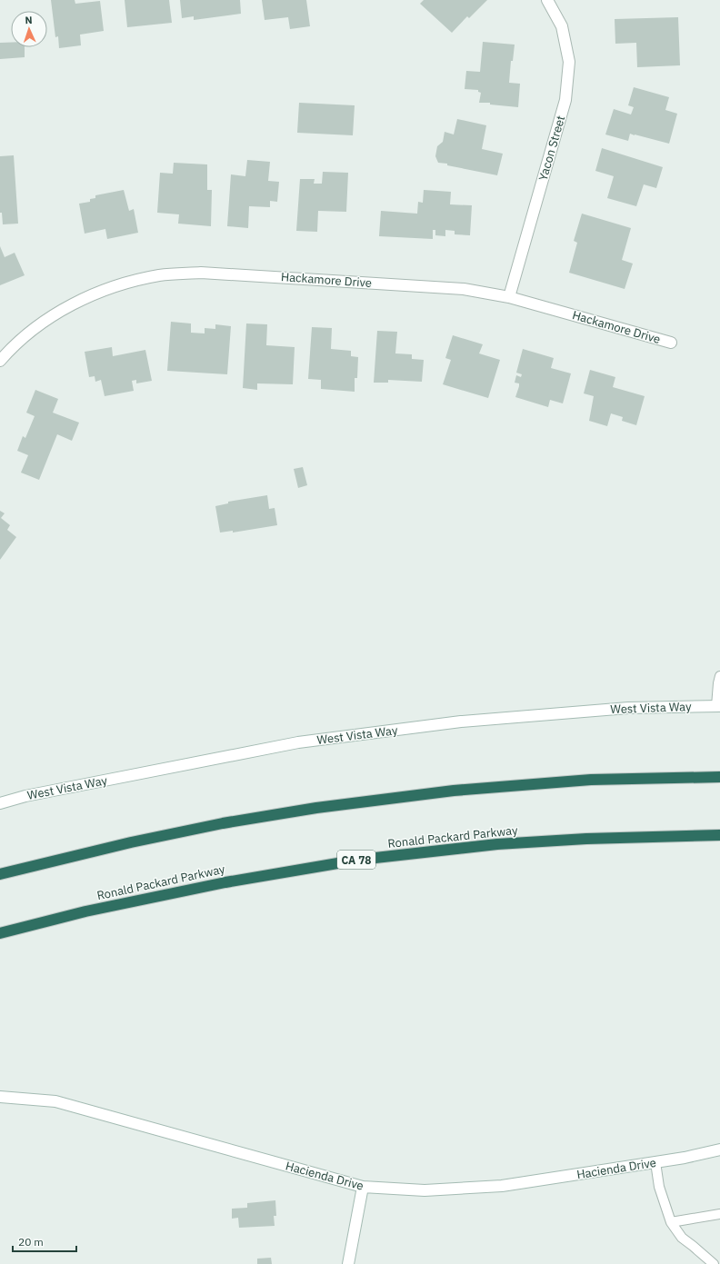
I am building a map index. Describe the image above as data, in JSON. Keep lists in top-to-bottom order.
{
  "streets": {
    "highway": ["Ronald Packard Parkway", "CA 78"],
    "main road": [
      "Yacon Street",
      "Hackamore Drive",
      "West Vista Way",
      "Hacienda Drive"
    ]
  },
  "crossings": [
    ["Yacon Street", "Hackamore Drive"]
  ],
  "scale_bar": "20 m",
  "north": "top"
}
